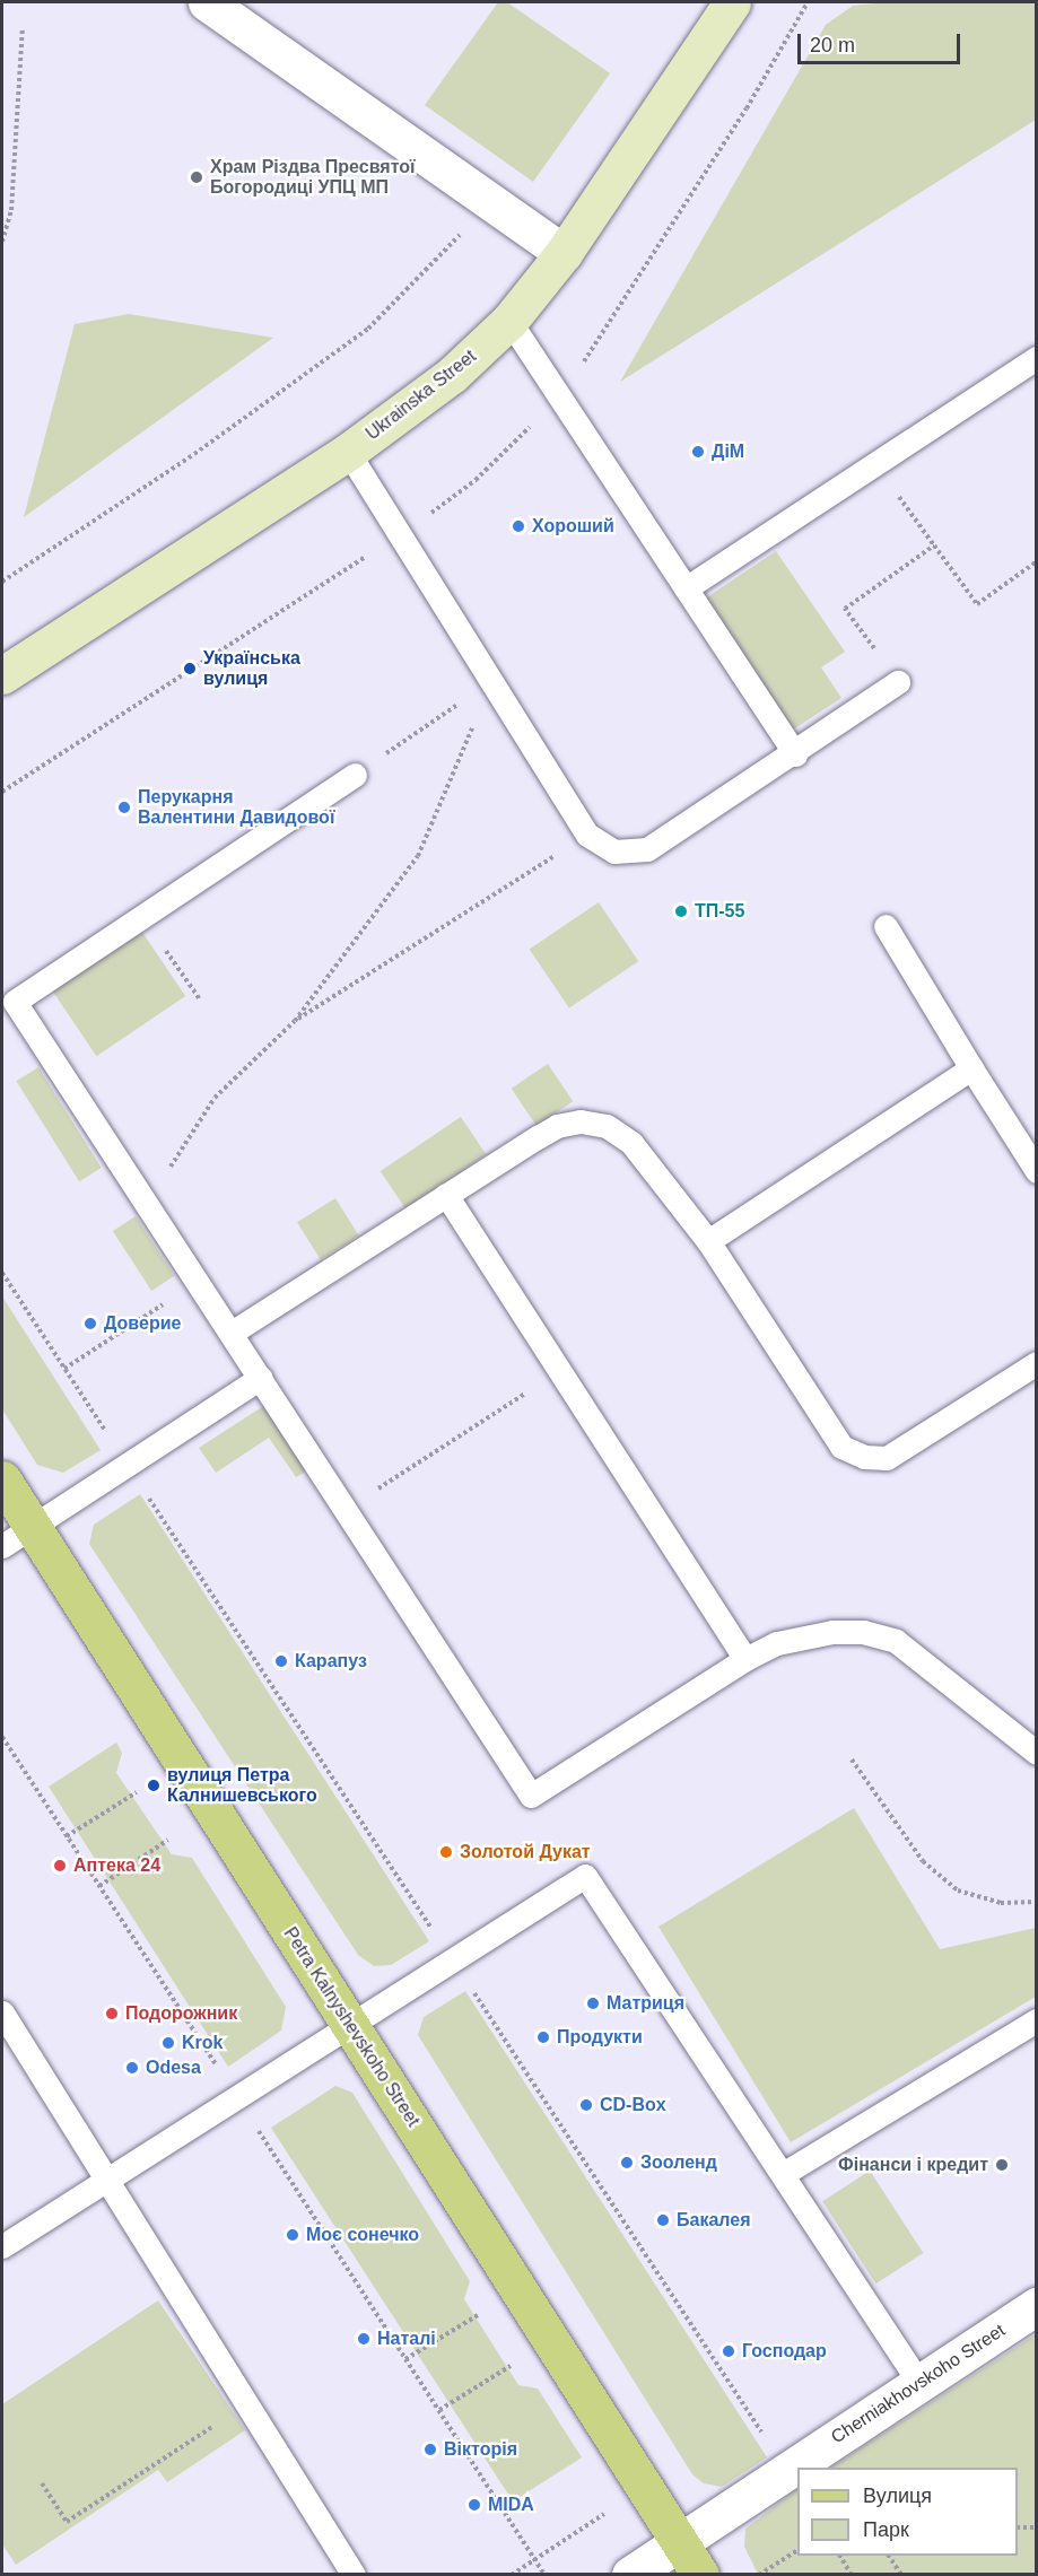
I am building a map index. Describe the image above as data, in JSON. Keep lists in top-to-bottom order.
{
  "streets": {
    "main road": ["Ukrainska Street", "Petra Kalnyshevskoho Street"],
    "street": ["Cherniakhovskoho Street"]
  },
  "crossings": [
    ["Petra Kalnyshevskoho Street", "Cherniakhovskoho Street"]
  ],
  "places": [
    "Храм Різдва Пресвятої Богородиці УПЦ МП",
    "ДіМ",
    "Хороший",
    "Українська вулиця",
    "Перукарня Валентини Давидової",
    "ТП-55",
    "Доверие",
    "Карапуз",
    "вулиця Петра Калнишевського",
    "Золотой Дукат",
    "Аптека 24",
    "Матриця",
    "Подорожник",
    "Продукти",
    "Krok",
    "Odesa",
    "CD-Box",
    "Зооленд",
    "Фінанси і кредит",
    "Бакалея",
    "Моє сонечко",
    "Наталі",
    "Господар",
    "Вікторія",
    "MIDA"
  ],
  "legend": ["Вулиця", "Парк"],
  "scale_bar": "20 m"
}
